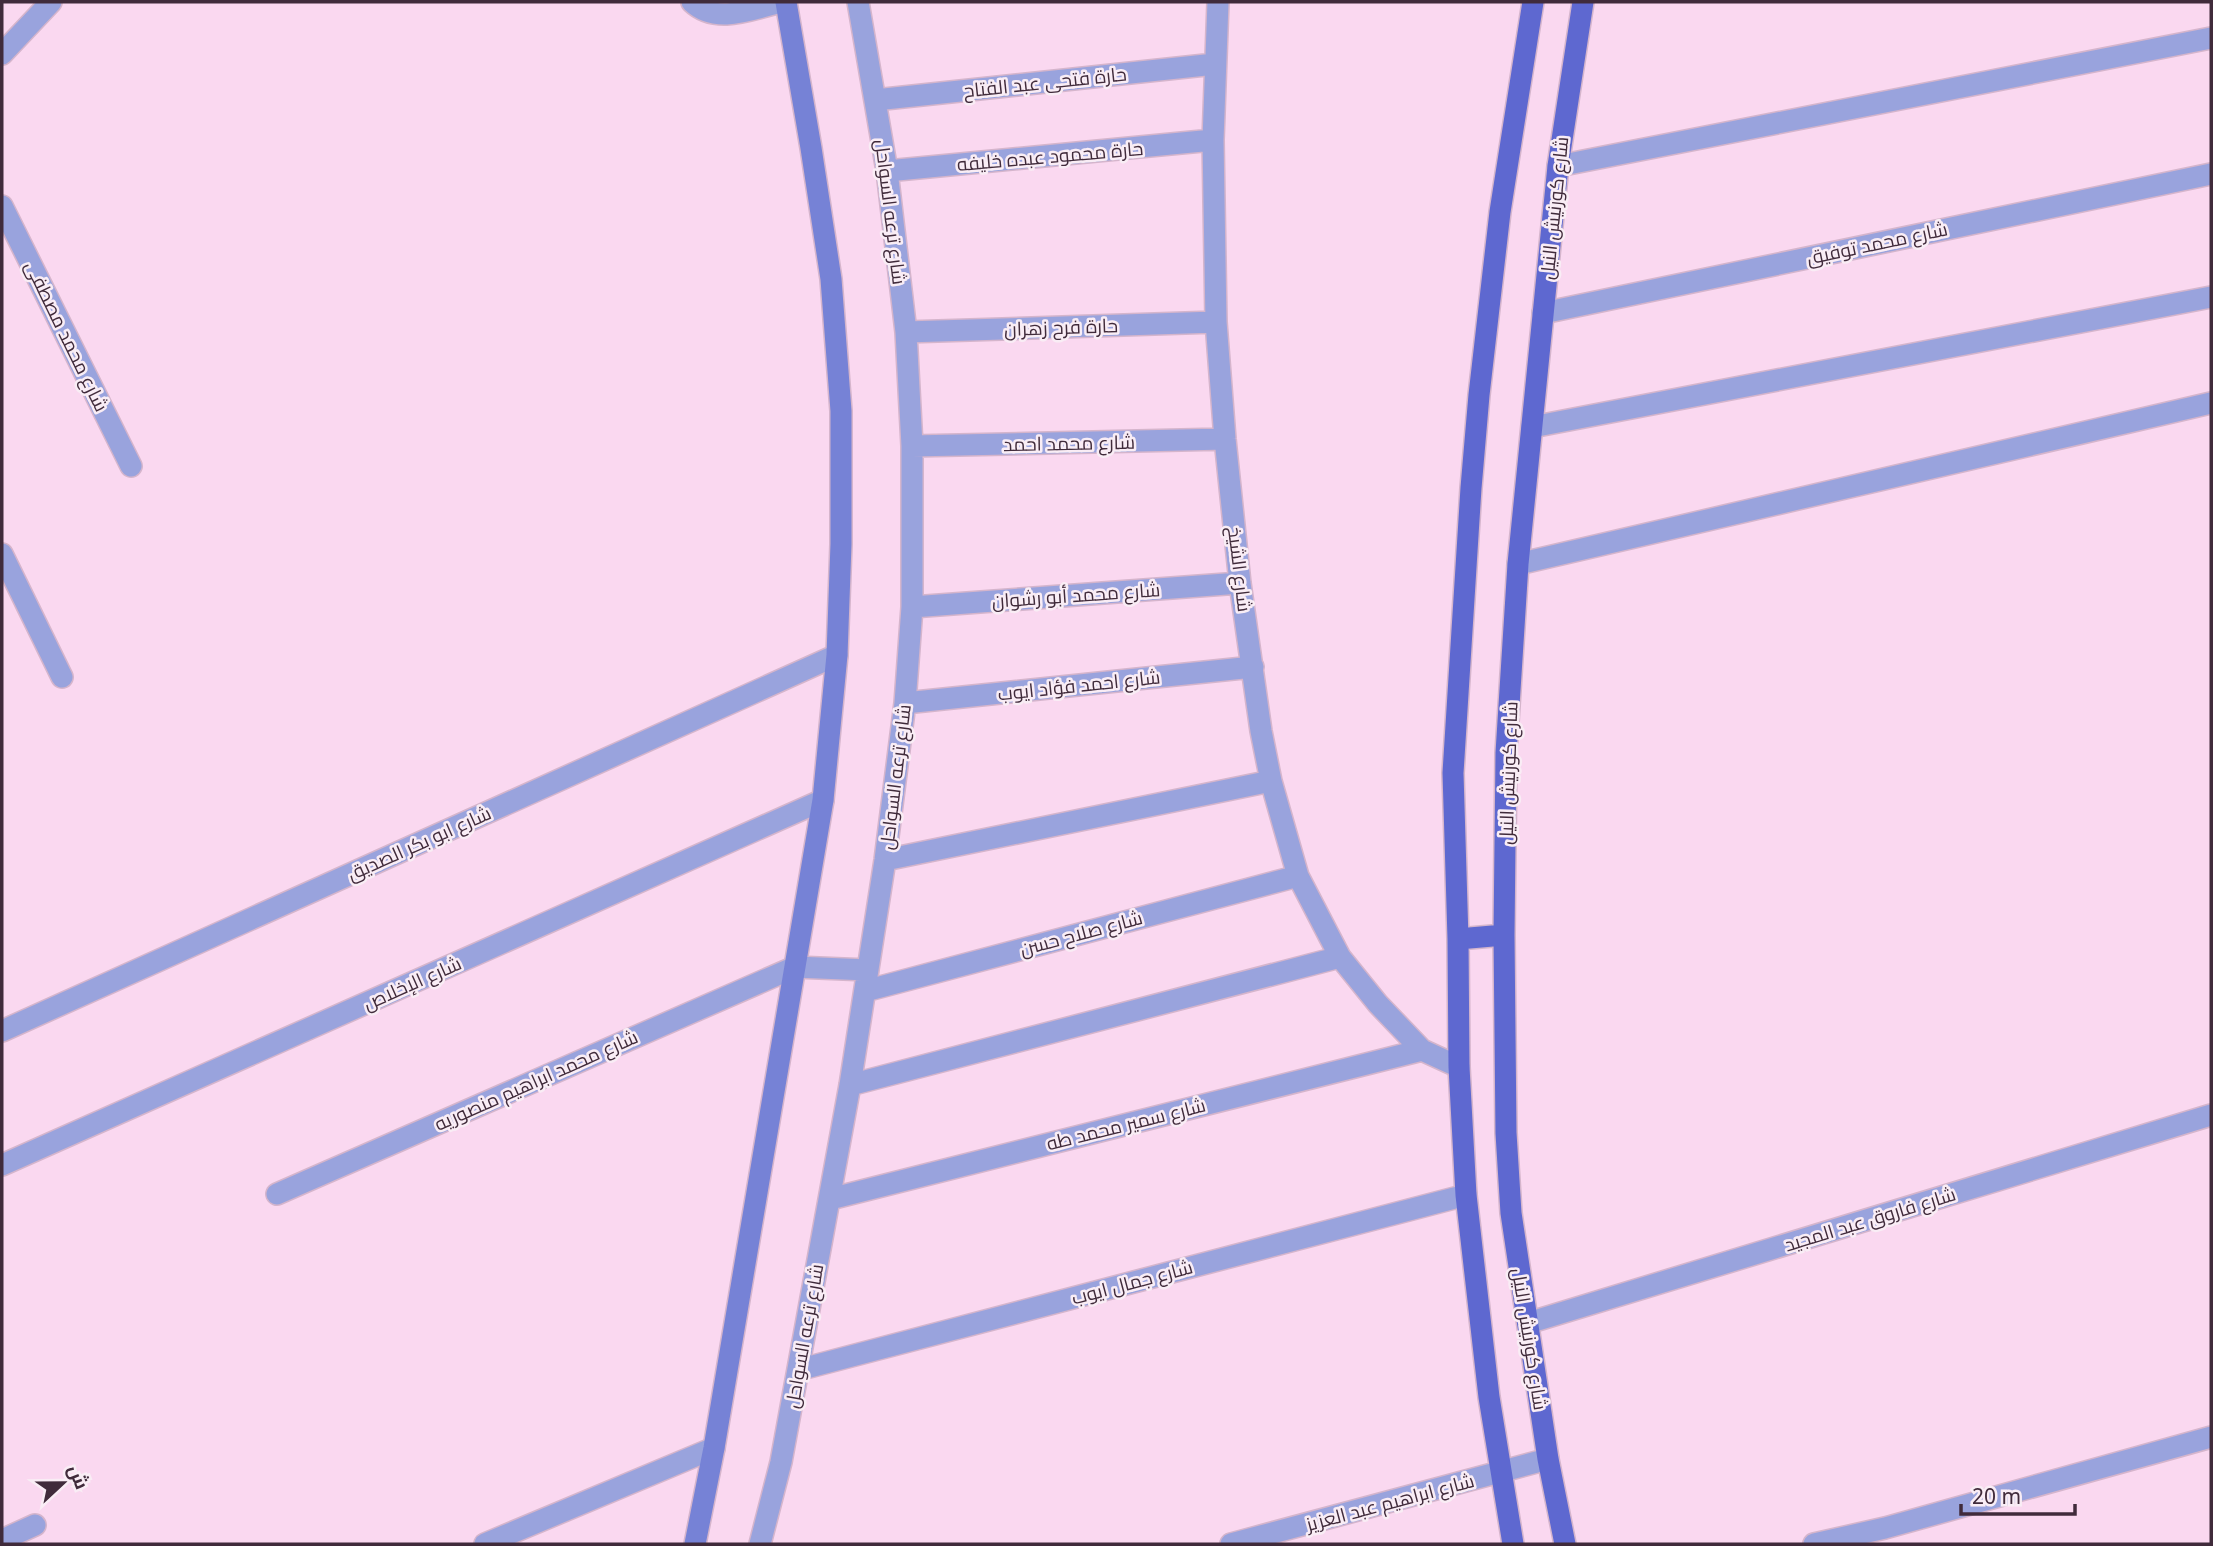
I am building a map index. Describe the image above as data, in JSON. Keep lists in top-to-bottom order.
{
  "streets": {
    "main road": ["شارع كورنيش النيل"],
    "street": [
      "حارة فتحى عبد الفتاح",
      "حارة محمود عبده خليفه",
      "شارع ترعه السواحل",
      "شارع محمد توفيق",
      "حارة فرح زهران",
      "شارع محمد مصطفى",
      "شارع محمد احمد",
      "شارع الشيخ",
      "شارع محمد أبو رشوان",
      "شارع احمد فؤاد ايوب",
      "شارع ابو بكر الصديق",
      "شارع صلاح حسن",
      "شارع الإخلاص",
      "شارع محمد ابراهيم منصوريه",
      "شارع سمير محمد طه",
      "شارع فاروق عبد المجيد",
      "شارع جمال ايوب",
      "شارع ابراهيم عبد العزيز"
    ]
  },
  "crossings": [
    ["حارة فتحى عبد الفتاح", "شارع ترعه السواحل"],
    ["حارة فتحى عبد الفتاح", "شارع الشيخ"],
    ["حارة محمود عبده خليفه", "شارع ترعه السواحل"],
    ["حارة محمود عبده خليفه", "شارع الشيخ"],
    ["شارع كورنيش النيل", "شارع محمد توفيق"],
    ["شارع كورنيش النيل", "شارع فاروق عبد المجيد"],
    ["شارع كورنيش النيل", "شارع ابراهيم عبد العزيز"],
    ["شارع ترعه السواحل", "حارة فرح زهران"],
    ["شارع ترعه السواحل", "شارع محمد احمد"],
    ["شارع ترعه السواحل", "شارع محمد أبو رشوان"],
    ["شارع ترعه السواحل", "شارع احمد فؤاد ايوب"],
    ["شارع ترعه السواحل", "شارع صلاح حسن"],
    ["شارع ترعه السواحل", "شارع سمير محمد طه"],
    ["شارع ترعه السواحل", "شارع جمال ايوب"],
    ["حارة فرح زهران", "شارع الشيخ"],
    ["شارع محمد احمد", "شارع الشيخ"],
    ["شارع الشيخ", "شارع محمد أبو رشوان"],
    ["شارع الشيخ", "شارع احمد فؤاد ايوب"],
    ["شارع الشيخ", "شارع صلاح حسن"],
    ["شارع الشيخ", "شارع سمير محمد طه"],
    ["شارع صلاح حسن", "شارع محمد ابراهيم منصوريه"]
  ],
  "scale_bar": "20 m",
  "north": "right"
}
